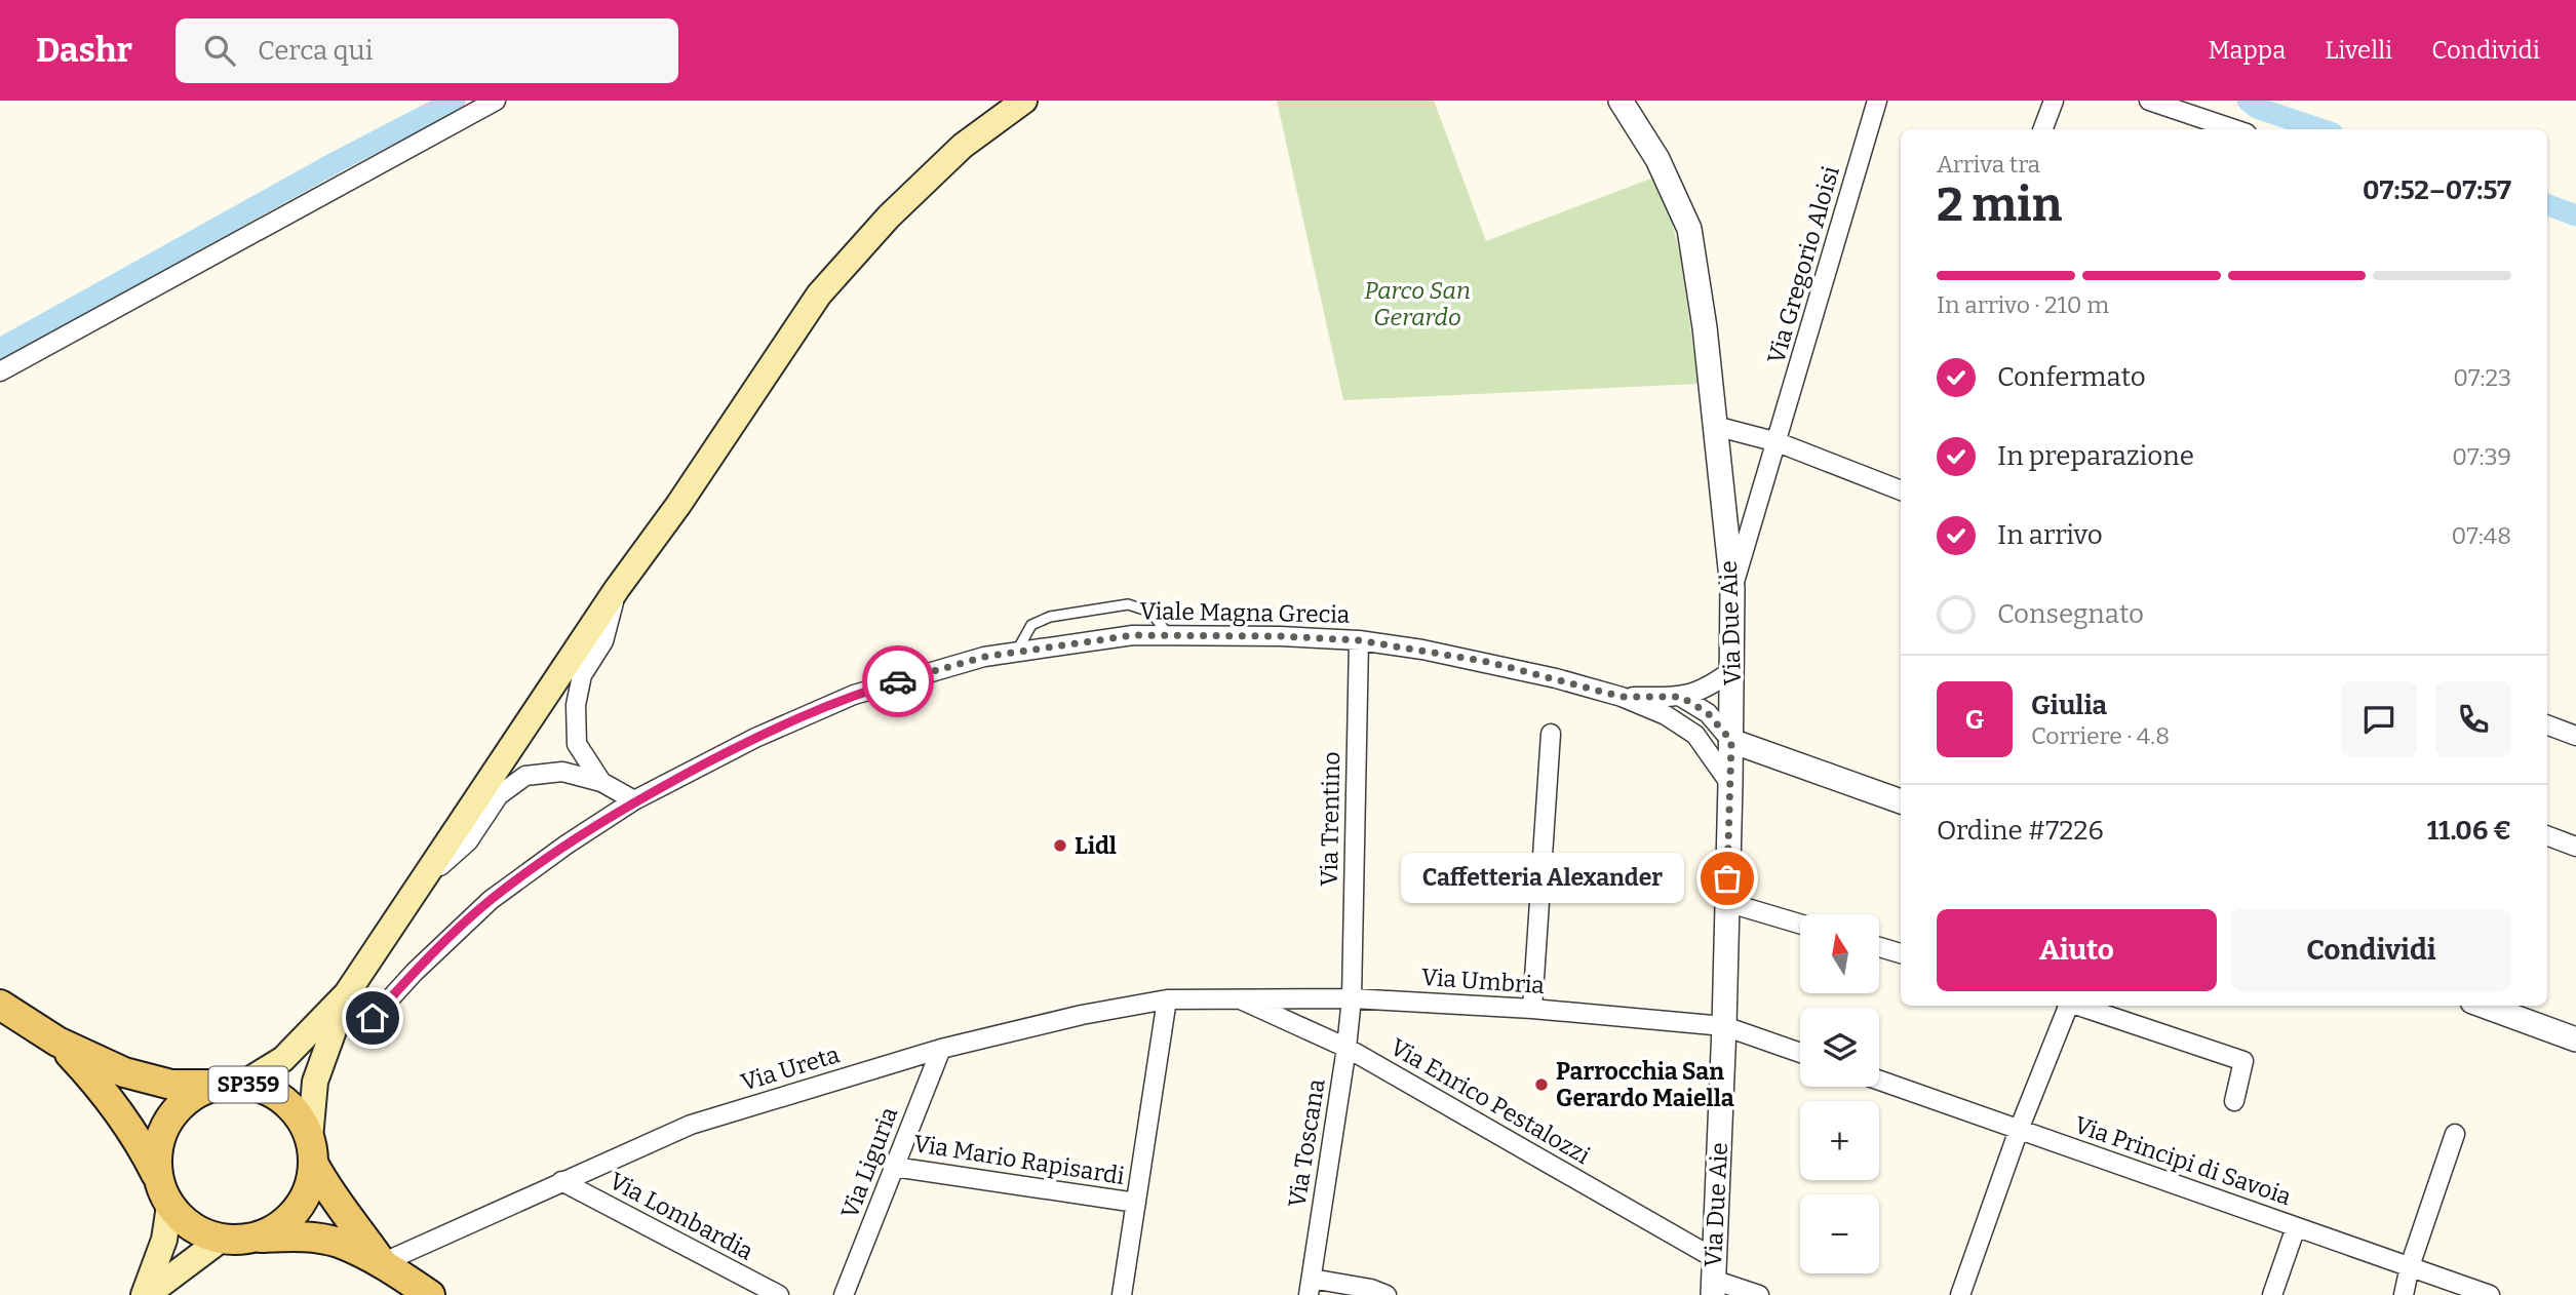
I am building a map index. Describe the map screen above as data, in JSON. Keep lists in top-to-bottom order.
{
  "streets": {
    "main road": ["SP359"],
    "street": [
      "Via Gregorio Aloisi",
      "Viale Magna Grecia",
      "Via Due Aie",
      "Via Trentino",
      "Via Umbria",
      "Via Ureta",
      "Via Enrico Pestalozzi",
      "Via Toscana",
      "Via Mario Rapisardi",
      "Via Principi di Savoia",
      "Via Liguria",
      "Via Lombardia"
    ]
  },
  "crossings": [
    ["Via Gregorio Aloisi", "Via Due Aie"],
    ["Viale Magna Grecia", "Via Due Aie"],
    ["Viale Magna Grecia", "Via Trentino"],
    ["Via Due Aie", "Via Umbria"],
    ["Via Due Aie", "Via Enrico Pestalozzi"],
    ["Via Trentino", "Via Umbria"],
    ["Via Trentino", "Via Toscana"],
    ["Via Umbria", "Via Ureta"],
    ["Via Umbria", "Via Enrico Pestalozzi"],
    ["Via Umbria", "Via Toscana"],
    ["Via Ureta", "SP359"],
    ["Via Ureta", "Via Enrico Pestalozzi"],
    ["Via Ureta", "Via Liguria"],
    ["Via Ureta", "Via Lombardia"],
    ["Via Enrico Pestalozzi", "Via Toscana"],
    ["Via Mario Rapisardi", "Via Liguria"]
  ],
  "parks": ["Parco San Gerardo"],
  "places": ["Lidl", "Caffetteria Alexander", "Parrocchia San Gerardo Maiella"],
  "north": "top",
  "page": {
    "header": "Dashr",
    "search": "Cerca qui",
    "nav": ["Mappa", "Livelli", "Condividi"],
    "heading": ["2 min", "Arriva tra", "07:52–07:57"],
    "panel": [
      "Giulia",
      "Corriere · 4.8",
      "Ordine #7226",
      "11.06 €"
    ],
    "bar": "In arrivo · 210 m",
    "list": [
      ["Confermato", "07:23"],
      ["In preparazione", "07:39"],
      ["In arrivo", "07:48"],
      "Consegnato"
    ],
    "round": "G",
    "bubble": "Caffetteria Alexander",
    "buttons": ["Aiuto", "Condividi"],
    "map_buttons": ["+", "−"]
  }
}
